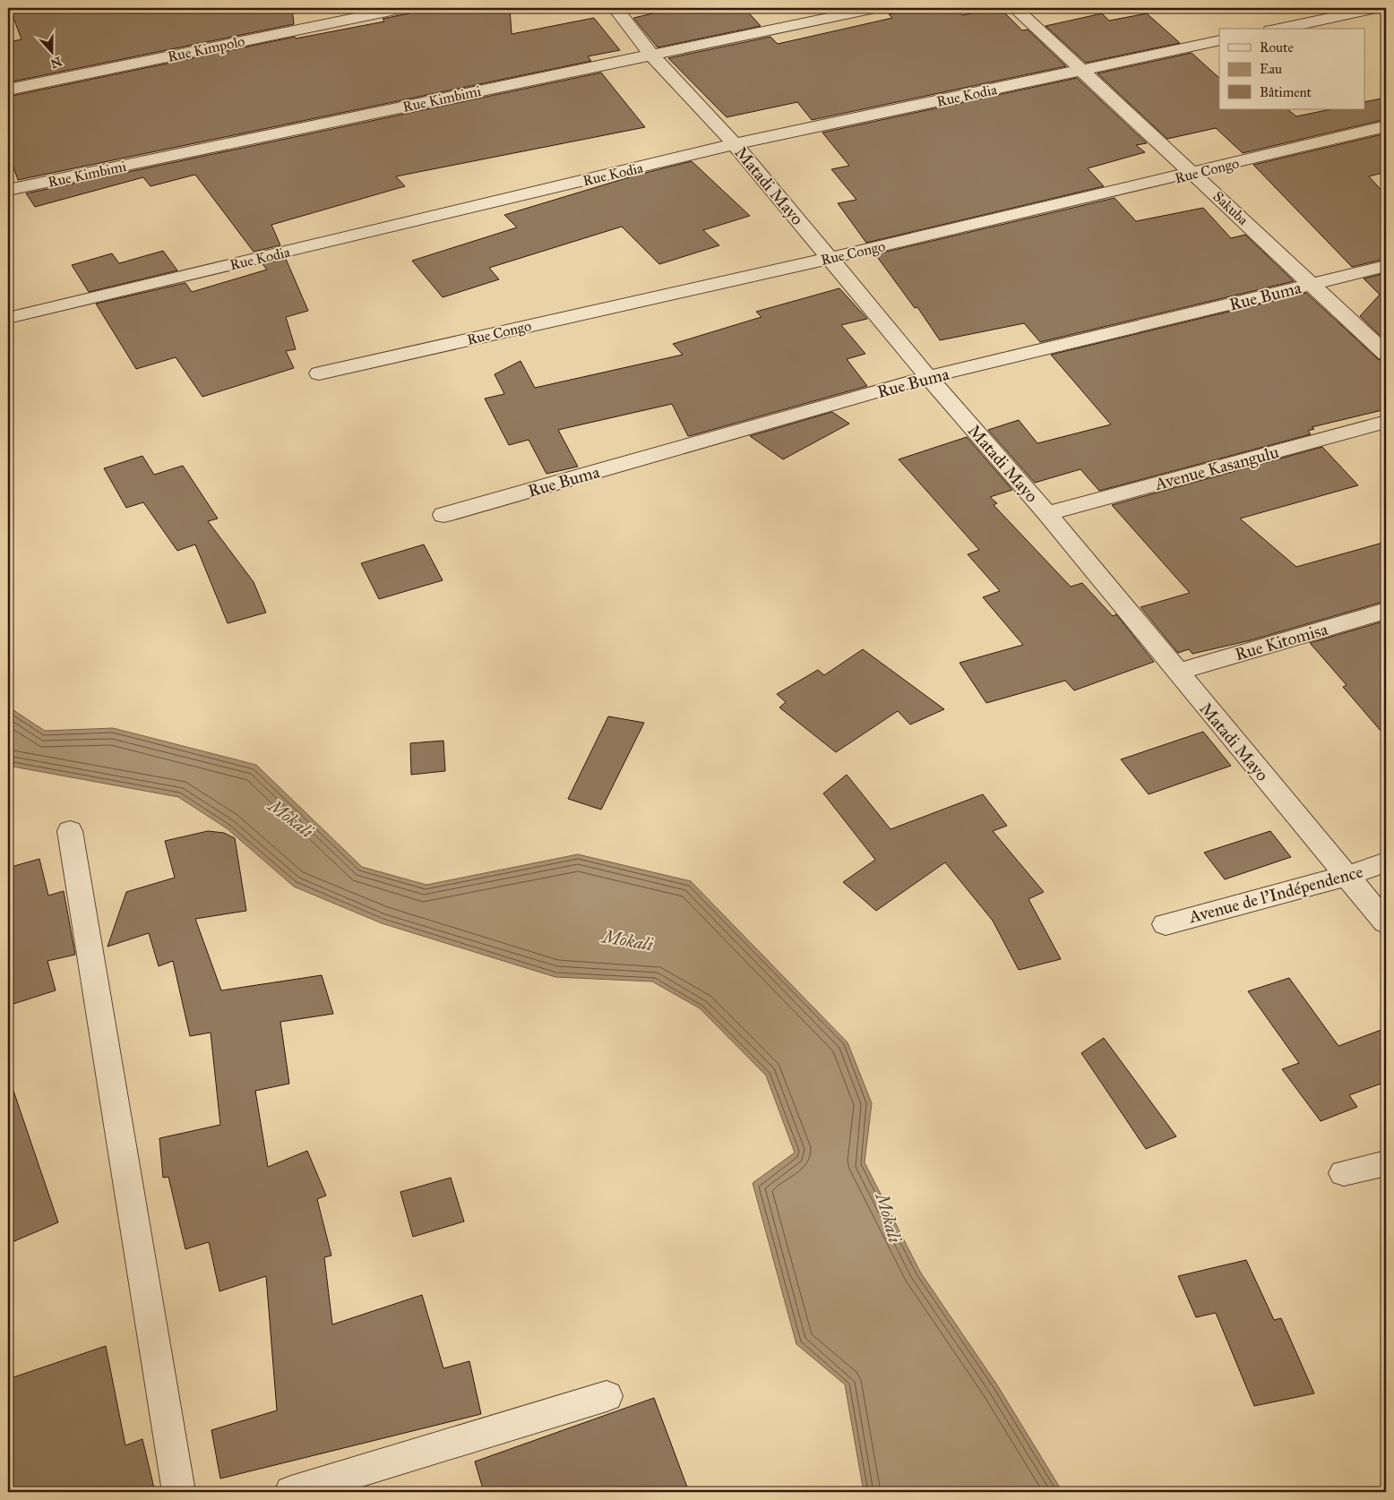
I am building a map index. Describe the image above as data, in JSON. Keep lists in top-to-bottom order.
{
  "streets": {
    "street": [
      "Rue Kimpolo",
      "Rue Kodia",
      "Rue Kimbimi",
      "Rue Congo",
      "Matadi Mayo",
      "Sakuba",
      "Rue Buma",
      "Avenue Kasangulu",
      "Rue Kitomisa",
      "Avenue de l'Indépendence"
    ]
  },
  "crossings": [
    ["Rue Kodia", "Matadi Mayo"],
    ["Rue Kodia", "Sakuba"],
    ["Rue Kimbimi", "Matadi Mayo"],
    ["Rue Congo", "Matadi Mayo"],
    ["Rue Congo", "Sakuba"],
    ["Matadi Mayo", "Rue Buma"],
    ["Matadi Mayo", "Avenue Kasangulu"],
    ["Matadi Mayo", "Rue Kitomisa"],
    ["Matadi Mayo", "Avenue de l'Indépendence"],
    ["Sakuba", "Rue Buma"]
  ],
  "water": ["Mokali"],
  "legend": ["Route", "Eau", "Bâtiment"],
  "north": "bottom"
}
